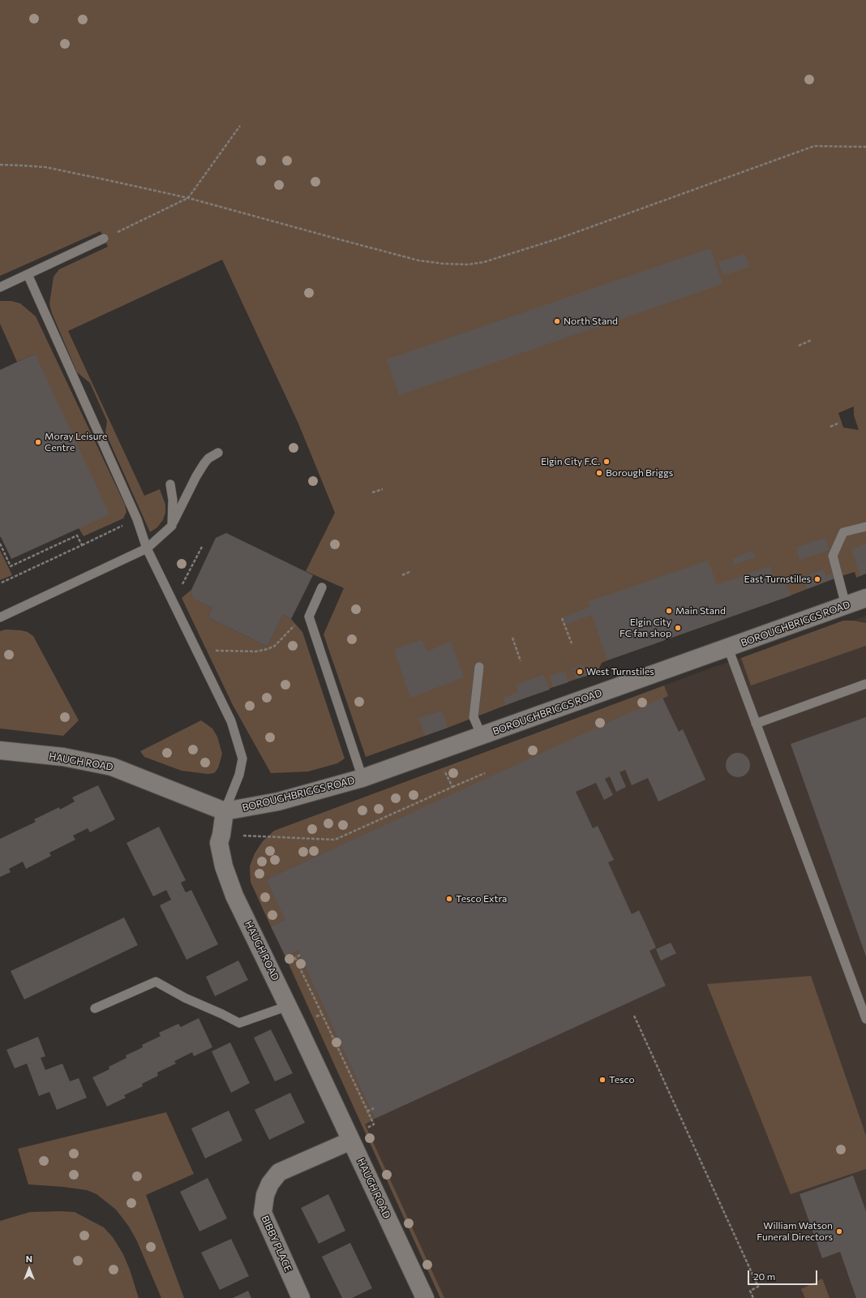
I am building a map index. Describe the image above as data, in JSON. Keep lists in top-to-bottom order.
{
  "streets": {
    "street": ["BOROUGHBRIGGS ROAD", "HAUGH ROAD", "BIBBY PLACE"]
  },
  "crossings": [
    ["BOROUGHBRIGGS ROAD", "HAUGH ROAD"],
    ["HAUGH ROAD", "BIBBY PLACE"]
  ],
  "places": [
    "North Stand",
    "Moray Leisure Centre",
    "Elgin City F.C.",
    "Borough Briggs",
    "East Turnstilles",
    "Main Stand",
    "Elgin City FC fan shop",
    "West Turnstiles",
    "Tesco Extra",
    "Tesco",
    "William Watson Funeral Directors"
  ],
  "scale_bar": "20 m",
  "north": "top"
}
